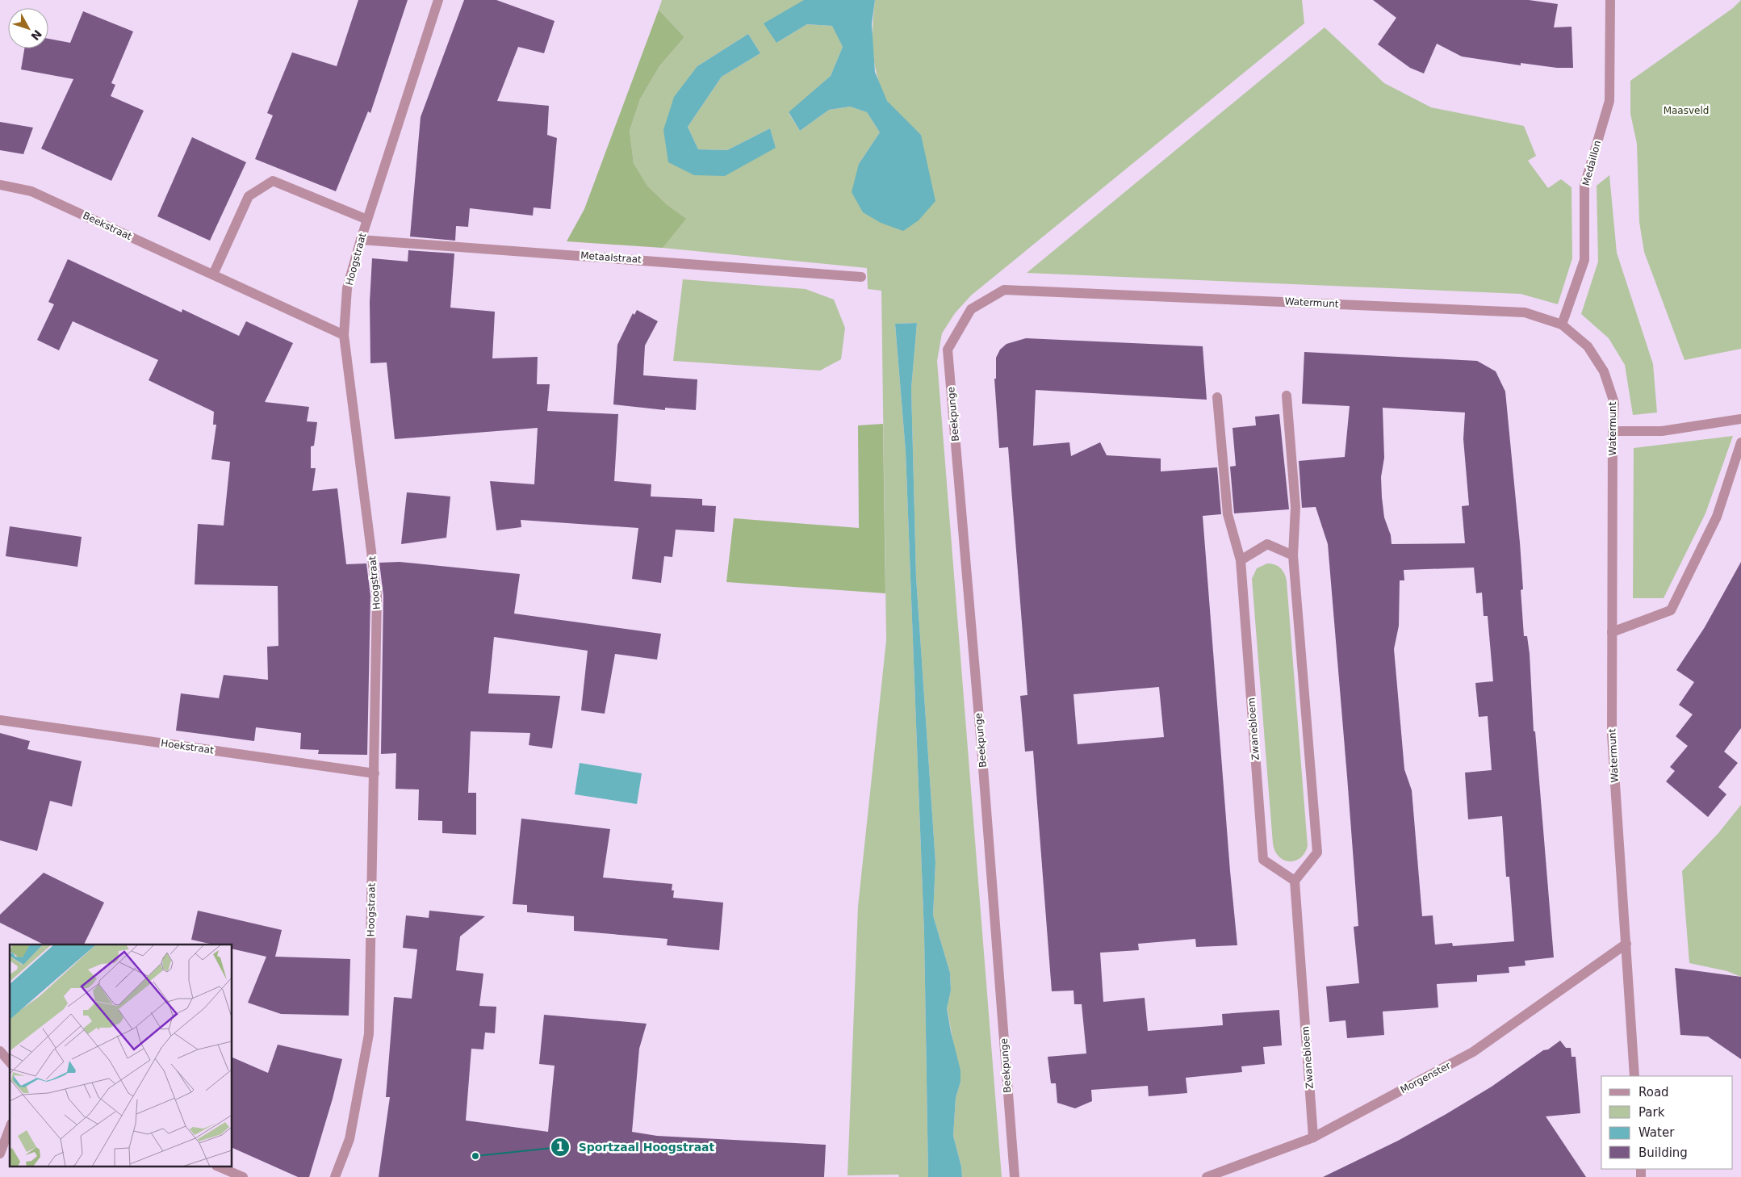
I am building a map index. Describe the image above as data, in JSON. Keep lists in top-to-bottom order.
{
  "streets": {
    "street": [
      "Medaillon",
      "Beekstraat",
      "Metaalstraat",
      "Hoogstraat",
      "Watermunt",
      "Beekpunge",
      "Zwanebloem",
      "Hoekstraat",
      "Morgenster"
    ]
  },
  "crossings": [
    ["Medaillon", "Watermunt"],
    ["Beekstraat", "Hoogstraat"],
    ["Metaalstraat", "Hoogstraat"],
    ["Hoogstraat", "Hoekstraat"],
    ["Watermunt", "Beekpunge"],
    ["Watermunt", "Morgenster"],
    ["Zwanebloem", "Morgenster"]
  ],
  "parks": ["Maasveld"],
  "places": ["Sportzaal Hoogstraat"],
  "legend": [
    "Road",
    "Park",
    "Water",
    "Building"
  ],
  "north": "bottom right"
}
